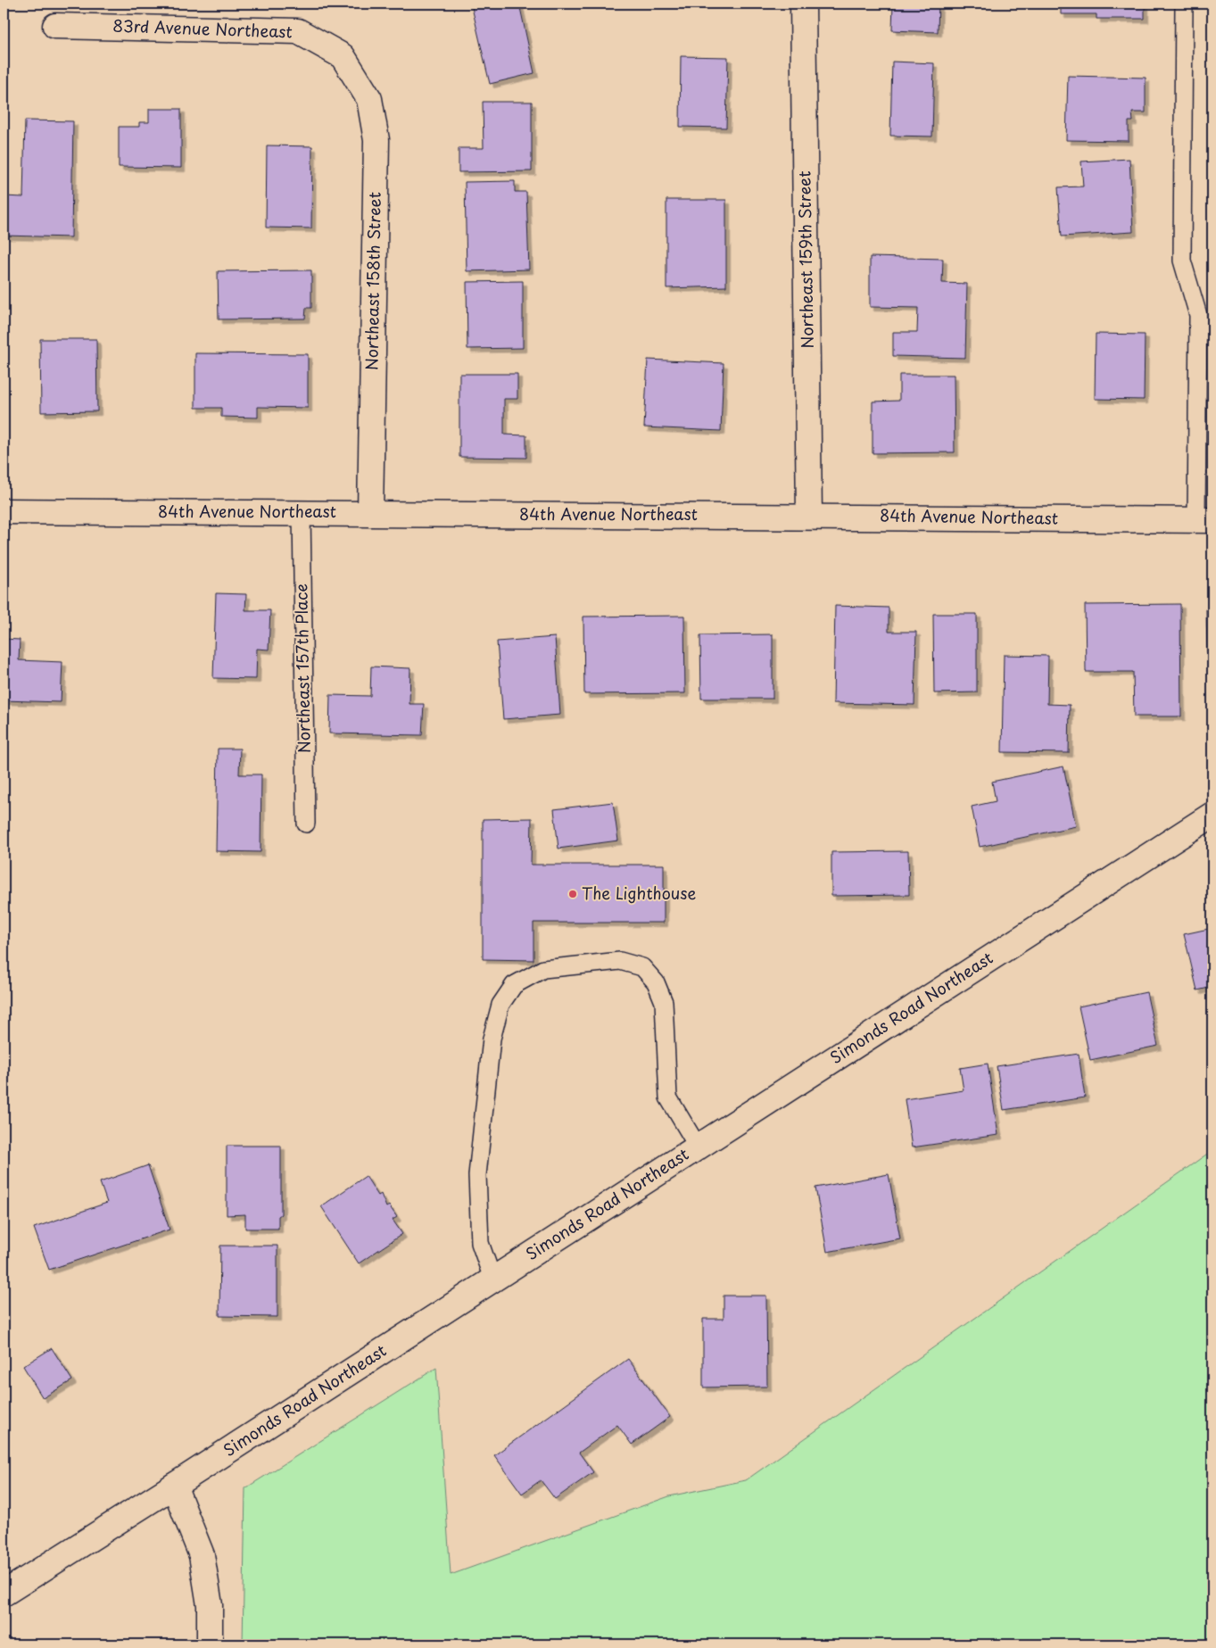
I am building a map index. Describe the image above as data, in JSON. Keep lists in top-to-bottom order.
{
  "streets": {
    "street": [
      "83rd Avenue Northeast",
      "Northeast 159th Street",
      "Northeast 158th Street",
      "84th Avenue Northeast",
      "Simonds Road Northeast"
    ],
    "lane": ["Northeast 157th Place"]
  },
  "crossings": [
    ["83rd Avenue Northeast", "Northeast 158th Street"],
    ["Northeast 159th Street", "84th Avenue Northeast"],
    ["Northeast 158th Street", "84th Avenue Northeast"],
    ["84th Avenue Northeast", "Northeast 157th Place"]
  ],
  "places": ["The Lighthouse"]
}
